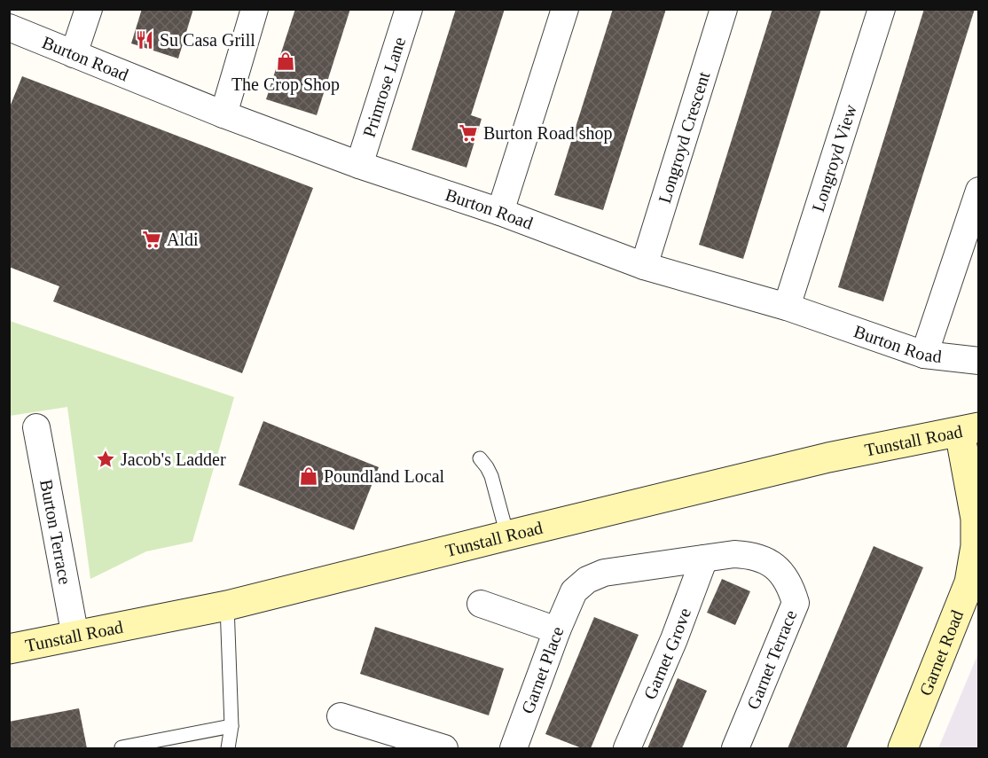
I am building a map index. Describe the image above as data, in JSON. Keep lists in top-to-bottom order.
{
  "streets": {
    "street": [
      "Burton Road",
      "Primrose Lane",
      "Longroyd Crescent",
      "Longroyd View",
      "Tunstall Road",
      "Burton Terrace",
      "Garnet Road",
      "Garnet Grove",
      "Garnet Terrace",
      "Garnet Place"
    ]
  },
  "crossings": [
    ["Burton Road", "Primrose Lane"],
    ["Burton Road", "Longroyd Crescent"],
    ["Burton Road", "Longroyd View"],
    ["Tunstall Road", "Burton Terrace"],
    ["Tunstall Road", "Garnet Road"],
    ["Garnet Grove", "Garnet Terrace"],
    ["Garnet Grove", "Garnet Place"],
    ["Garnet Terrace", "Garnet Place"]
  ],
  "places": {
    "restaurant": ["Su Casa Grill"],
    "shop": ["The Crop Shop", "Poundland Local"],
    "supermarket": ["Burton Road shop", "Aldi"],
    "place": ["Jacob's Ladder"]
  }
}
